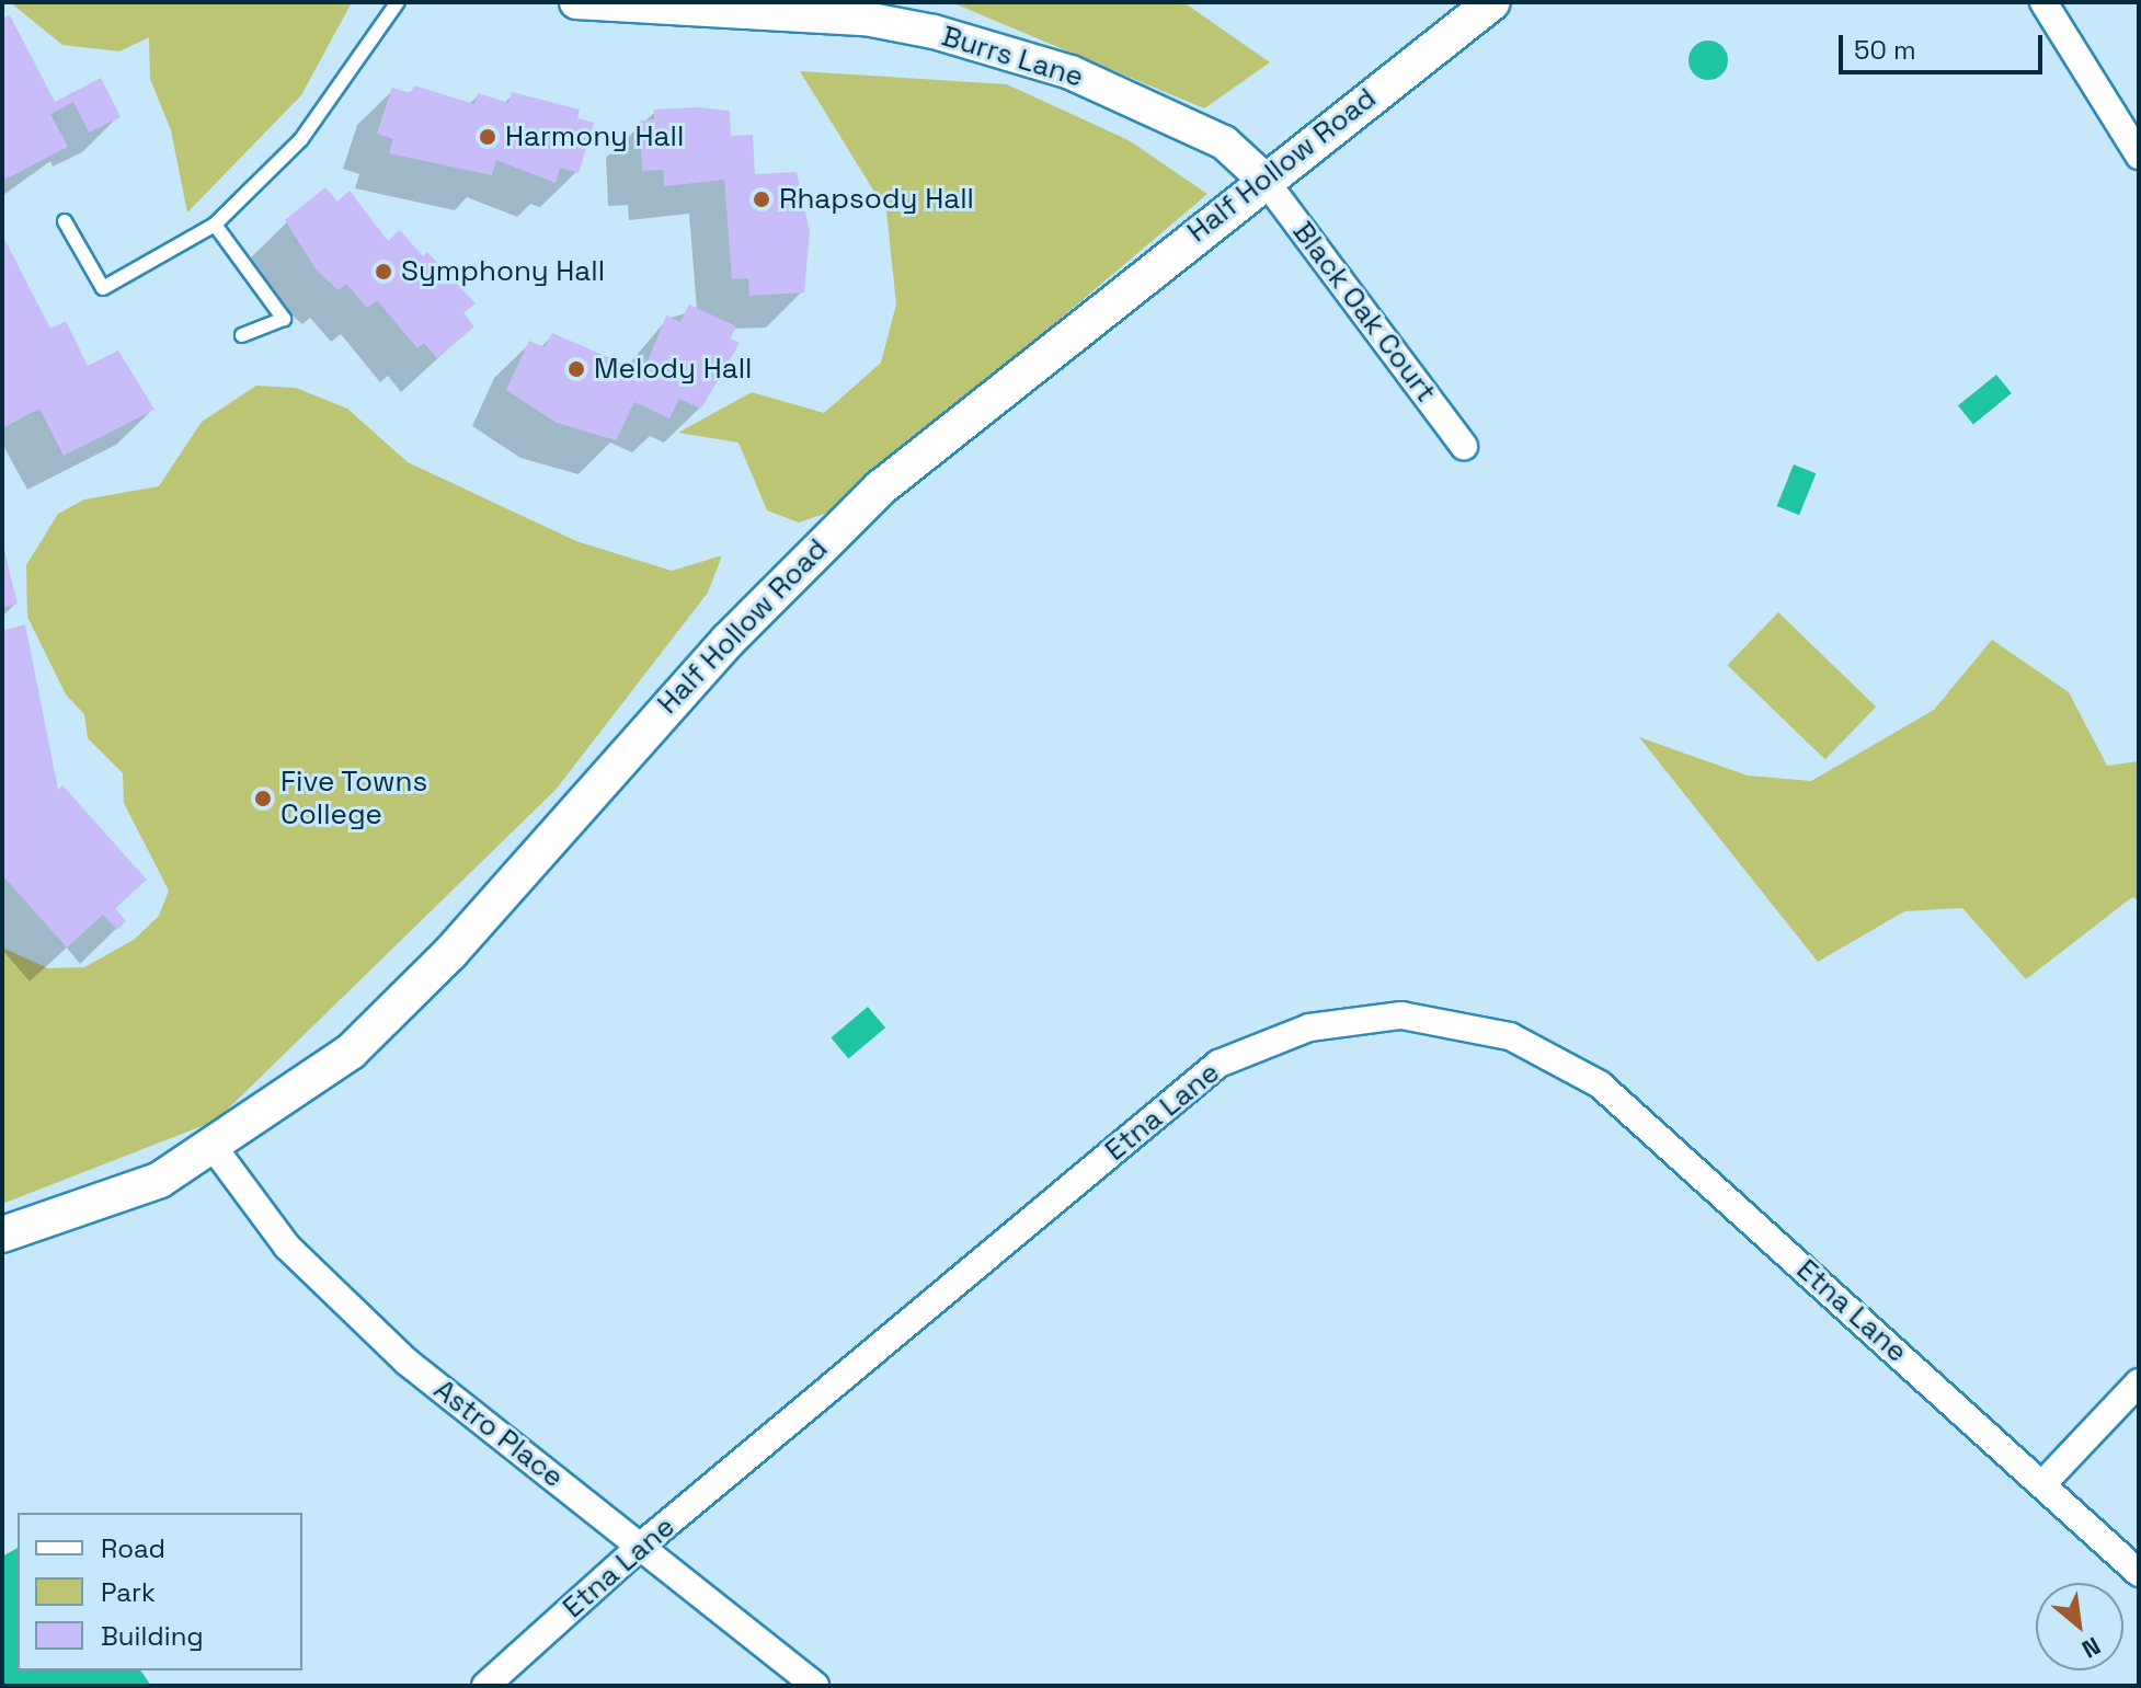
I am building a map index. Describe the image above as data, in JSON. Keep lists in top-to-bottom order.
{
  "streets": {
    "main road": ["Half Hollow Road"],
    "street": [
      "Burrs Lane",
      "Black Oak Court",
      "Etna Lane",
      "Astro Place"
    ]
  },
  "crossings": [
    ["Burrs Lane", "Half Hollow Road"],
    ["Burrs Lane", "Black Oak Court"],
    ["Half Hollow Road", "Black Oak Court"],
    ["Half Hollow Road", "Astro Place"],
    ["Etna Lane", "Astro Place"]
  ],
  "places": [
    "Harmony Hall",
    "Rhapsody Hall",
    "Symphony Hall",
    "Melody Hall",
    "Five Towns College"
  ],
  "legend": ["Road", "Park", "Building"],
  "scale_bar": "50 m",
  "north": "bottom right"
}
